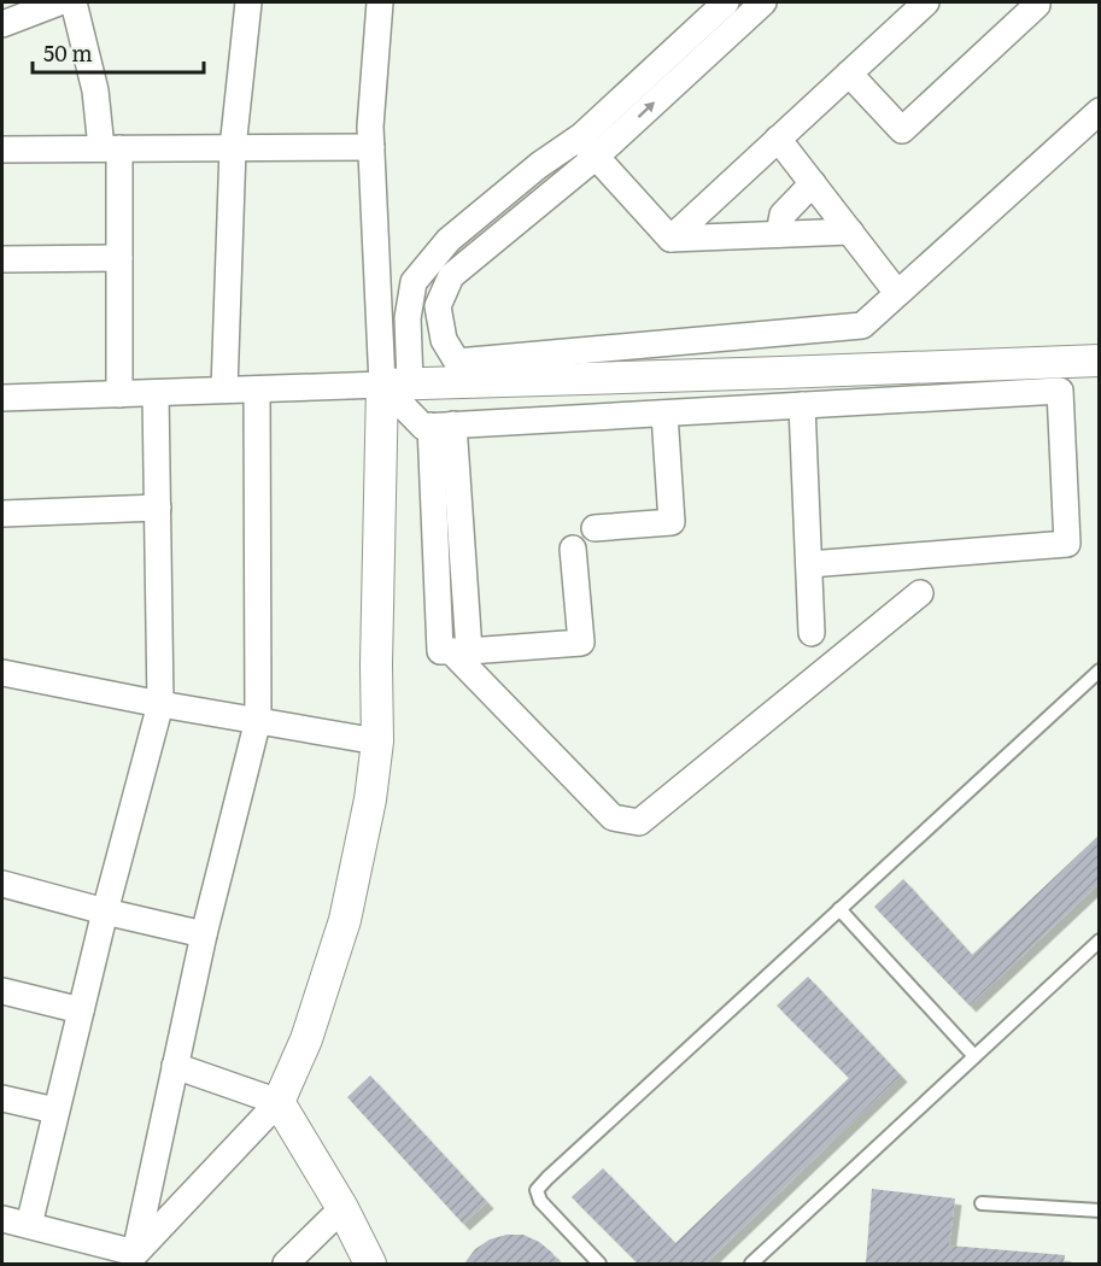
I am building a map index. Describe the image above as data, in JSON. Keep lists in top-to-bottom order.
{
  "scale_bar": "50 m"
}
